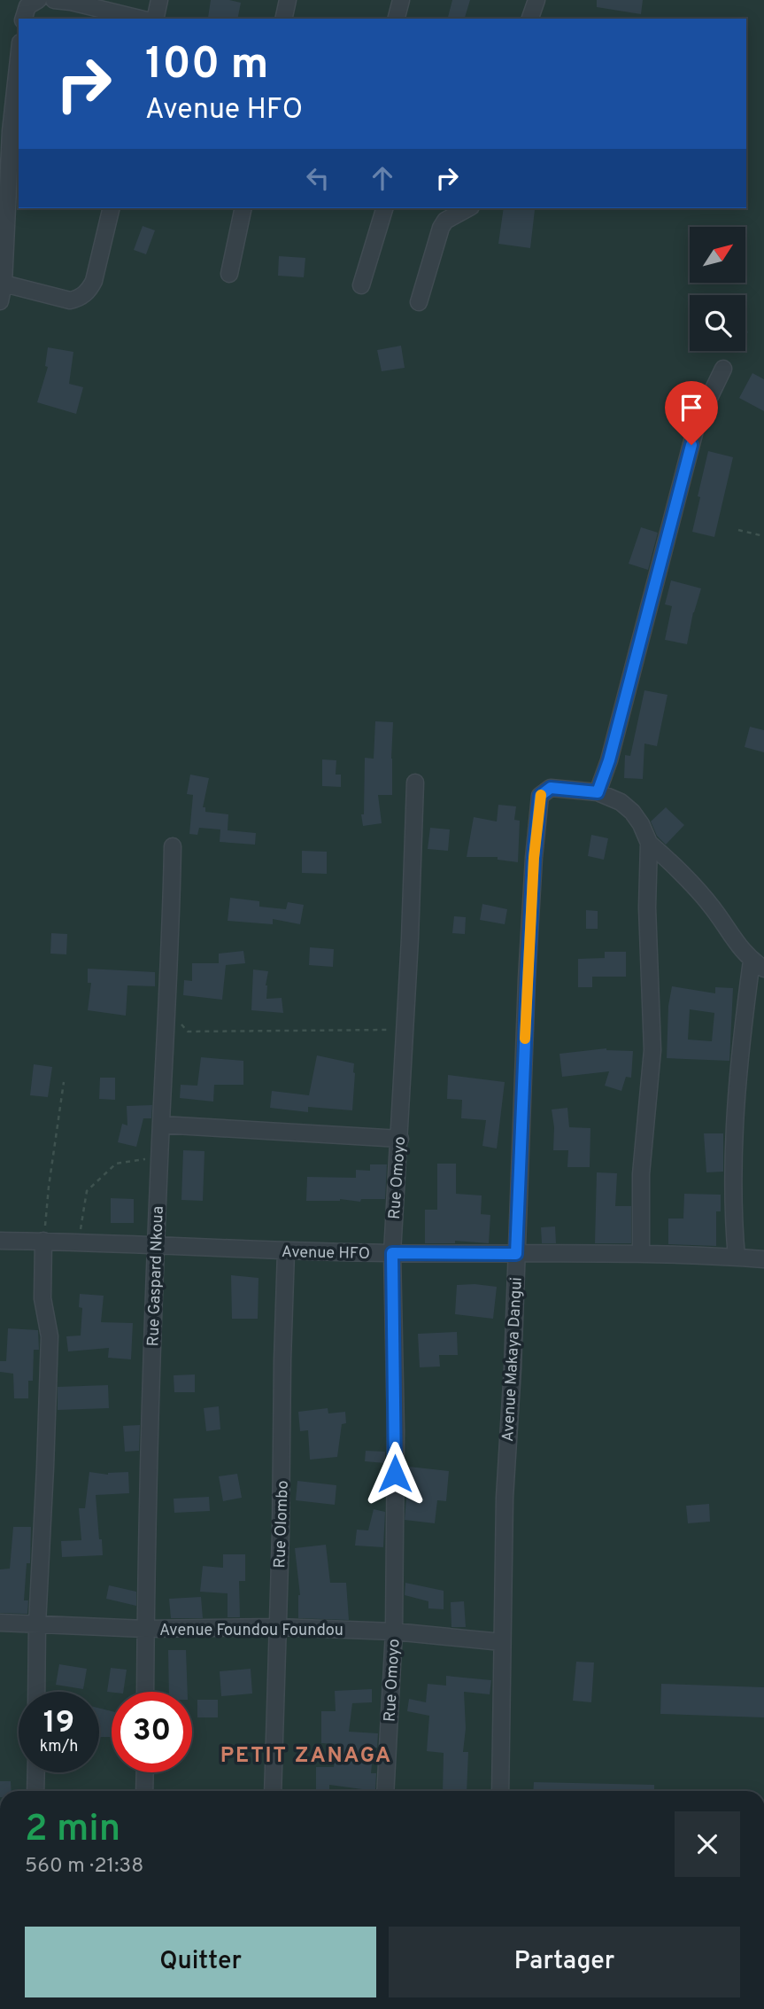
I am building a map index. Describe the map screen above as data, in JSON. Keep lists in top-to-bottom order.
{
  "streets": {
    "street": [
      "Rue Omoyo",
      "Avenue HFO",
      "Rue Gaspard Nkoua",
      "Avenue Makaya Dangui",
      "Rue Olombo",
      "Avenue Foundou Foundou"
    ]
  },
  "crossings": [
    ["Rue Omoyo", "Avenue HFO"],
    ["Rue Omoyo", "Avenue Foundou Foundou"],
    ["Avenue HFO", "Rue Gaspard Nkoua"],
    ["Avenue HFO", "Avenue Makaya Dangui"],
    ["Avenue HFO", "Rue Olombo"],
    ["Rue Gaspard Nkoua", "Avenue Foundou Foundou"],
    ["Avenue Makaya Dangui", "Avenue Foundou Foundou"],
    ["Rue Olombo", "Avenue Foundou Foundou"]
  ],
  "districts": ["PETIT ZANAGA"],
  "north": "top right",
  "page": {
    "turn": ["100 m", "Avenue HFO"],
    "speed": "19 km/h",
    "limit": "30",
    "heading": ["2 min", "560 m · 21:38"],
    "buttons": ["Quitter", "Partager"]
  }
}
